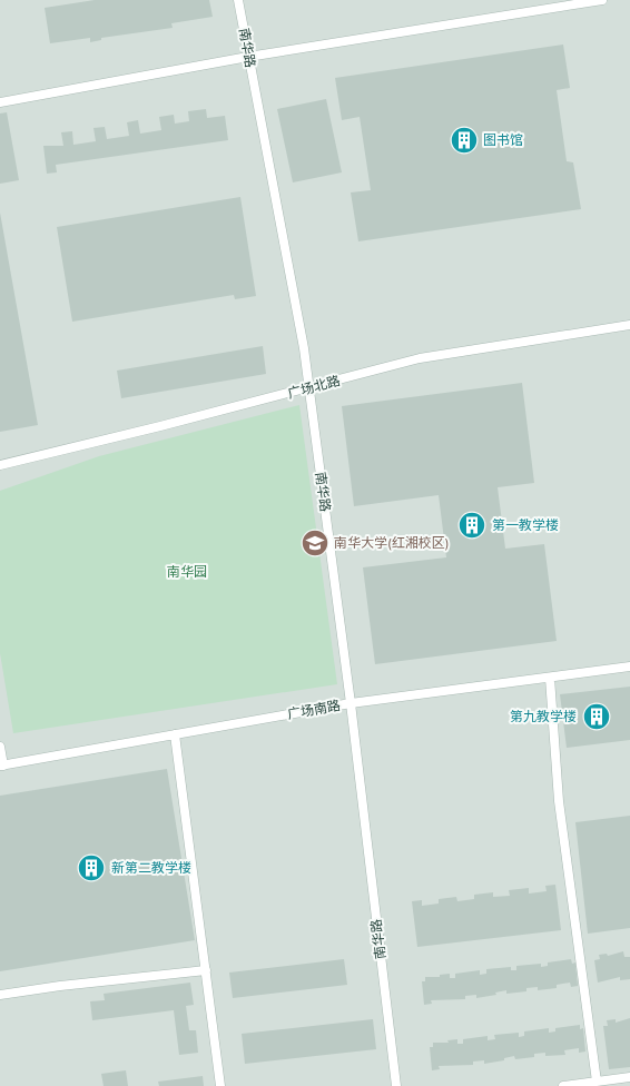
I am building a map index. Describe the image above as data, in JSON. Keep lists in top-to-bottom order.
{
  "streets": {
    "lane": ["南华路", "广场北路", "广场南路"]
  },
  "crossings": [
    ["南华路", "广场北路"],
    ["南华路", "广场南路"]
  ],
  "parks": ["南华园"],
  "places": {
    "building": [
      "图书馆",
      "第一教学楼",
      "第九教学楼",
      "新第二教学楼"
    ],
    "school or university": ["南华大学(红湘校区)"]
  }
}
